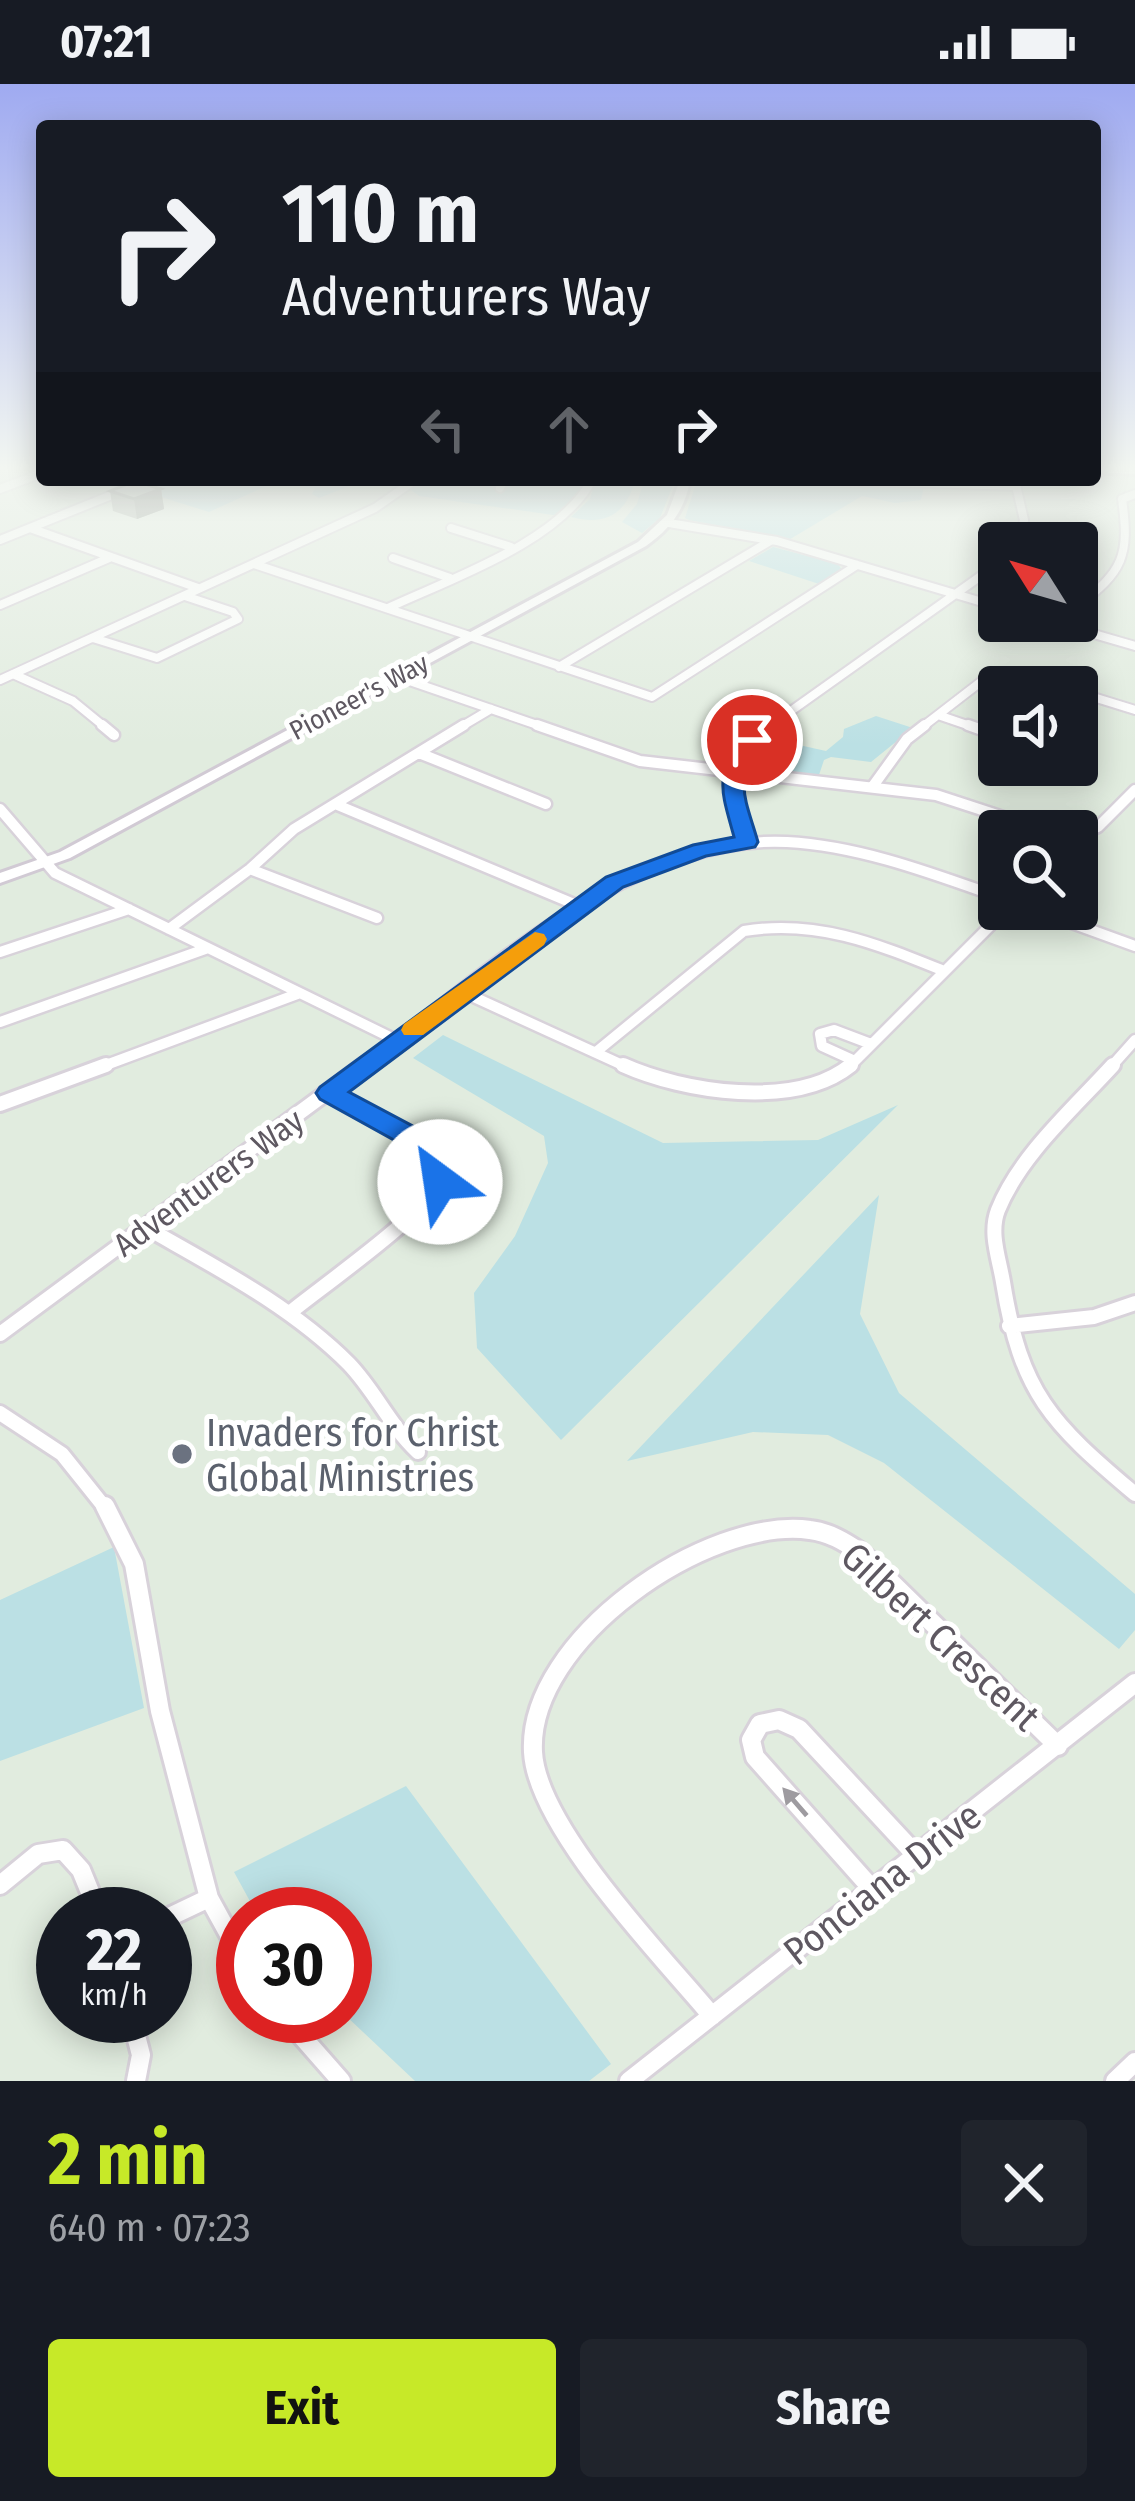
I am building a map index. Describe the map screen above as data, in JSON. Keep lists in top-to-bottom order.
{
  "streets": {
    "main road": ["Pioneer's Way"],
    "street": ["Adventurers Way", "Gilbert Crescent", "Ponciana Drive"]
  },
  "crossings": [
    ["Gilbert Crescent", "Ponciana Drive"]
  ],
  "places": ["Invaders for Christ Global Ministries"],
  "north": "top left",
  "page": {
    "status": "07:21",
    "turn": ["110 m", "Adventurers Way"],
    "speed": "22 km/h",
    "limit": "30",
    "heading": ["2 min", "640 m · 07:23"],
    "buttons": ["Exit", "Share"]
  }
}
